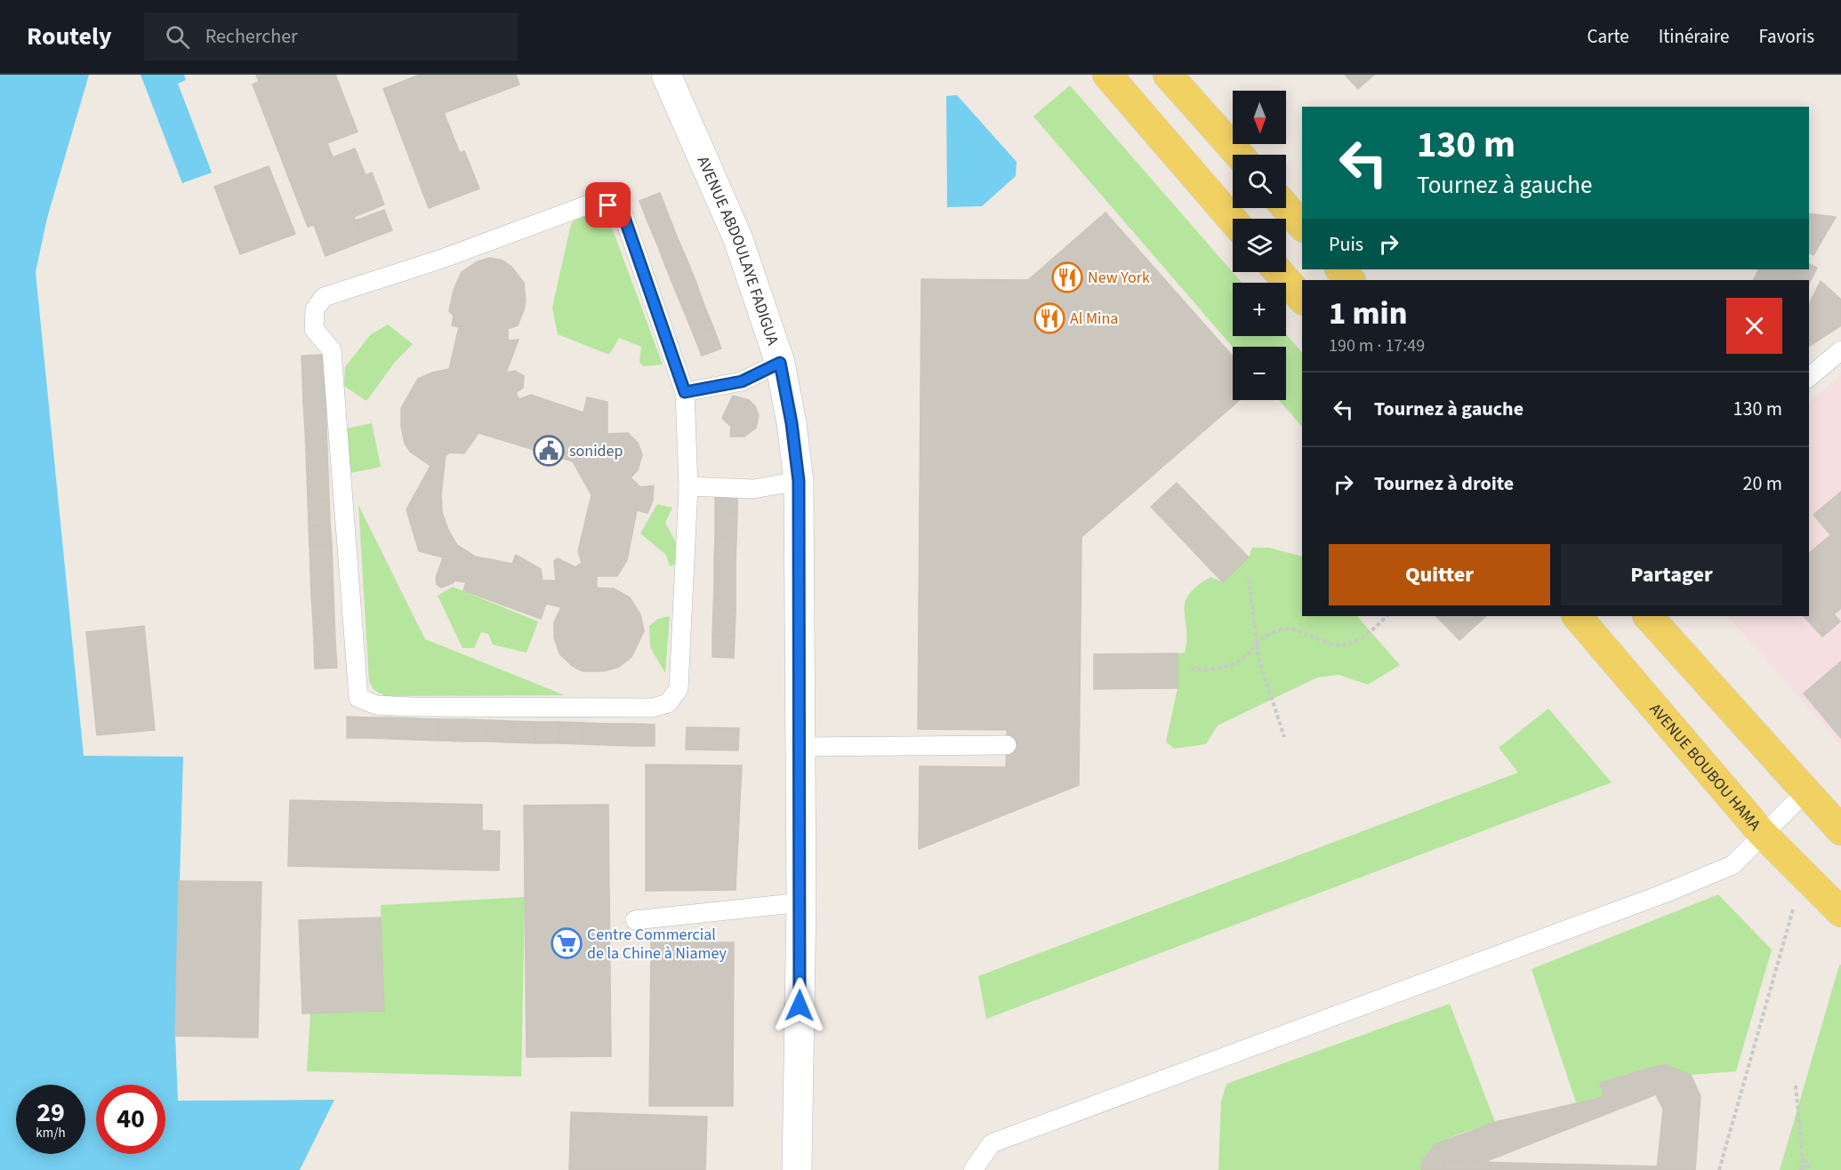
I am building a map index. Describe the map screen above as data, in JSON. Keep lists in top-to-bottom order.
{
  "streets": {
    "main road": ["AVENUE BOUBOU HAMA"],
    "street": ["AVENUE ABDOULAYE FADIGUA"]
  },
  "places": {
    "restaurant": ["New York", "Al Mina"],
    "public building": ["sonidep"],
    "supermarket": ["Centre Commercial de la Chine à Niamey"]
  },
  "north": "bottom",
  "page": {
    "header": "Routely",
    "search": "Rechercher",
    "nav": ["Carte", "Itinéraire", "Favoris"],
    "map_buttons": ["+", "−"],
    "turn": ["130 m", "Tournez à gauche"],
    "then": "Puis",
    "heading": ["1 min", "190 m · 17:49"],
    "list": [
      {
        "name": "Tournez à gauche",
        "value": "130 m"
      },
      {
        "name": "Tournez à droite",
        "value": "20 m"
      }
    ],
    "buttons": ["Quitter", "Partager"],
    "speed": "29 km/h",
    "limit": "40"
  }
}
